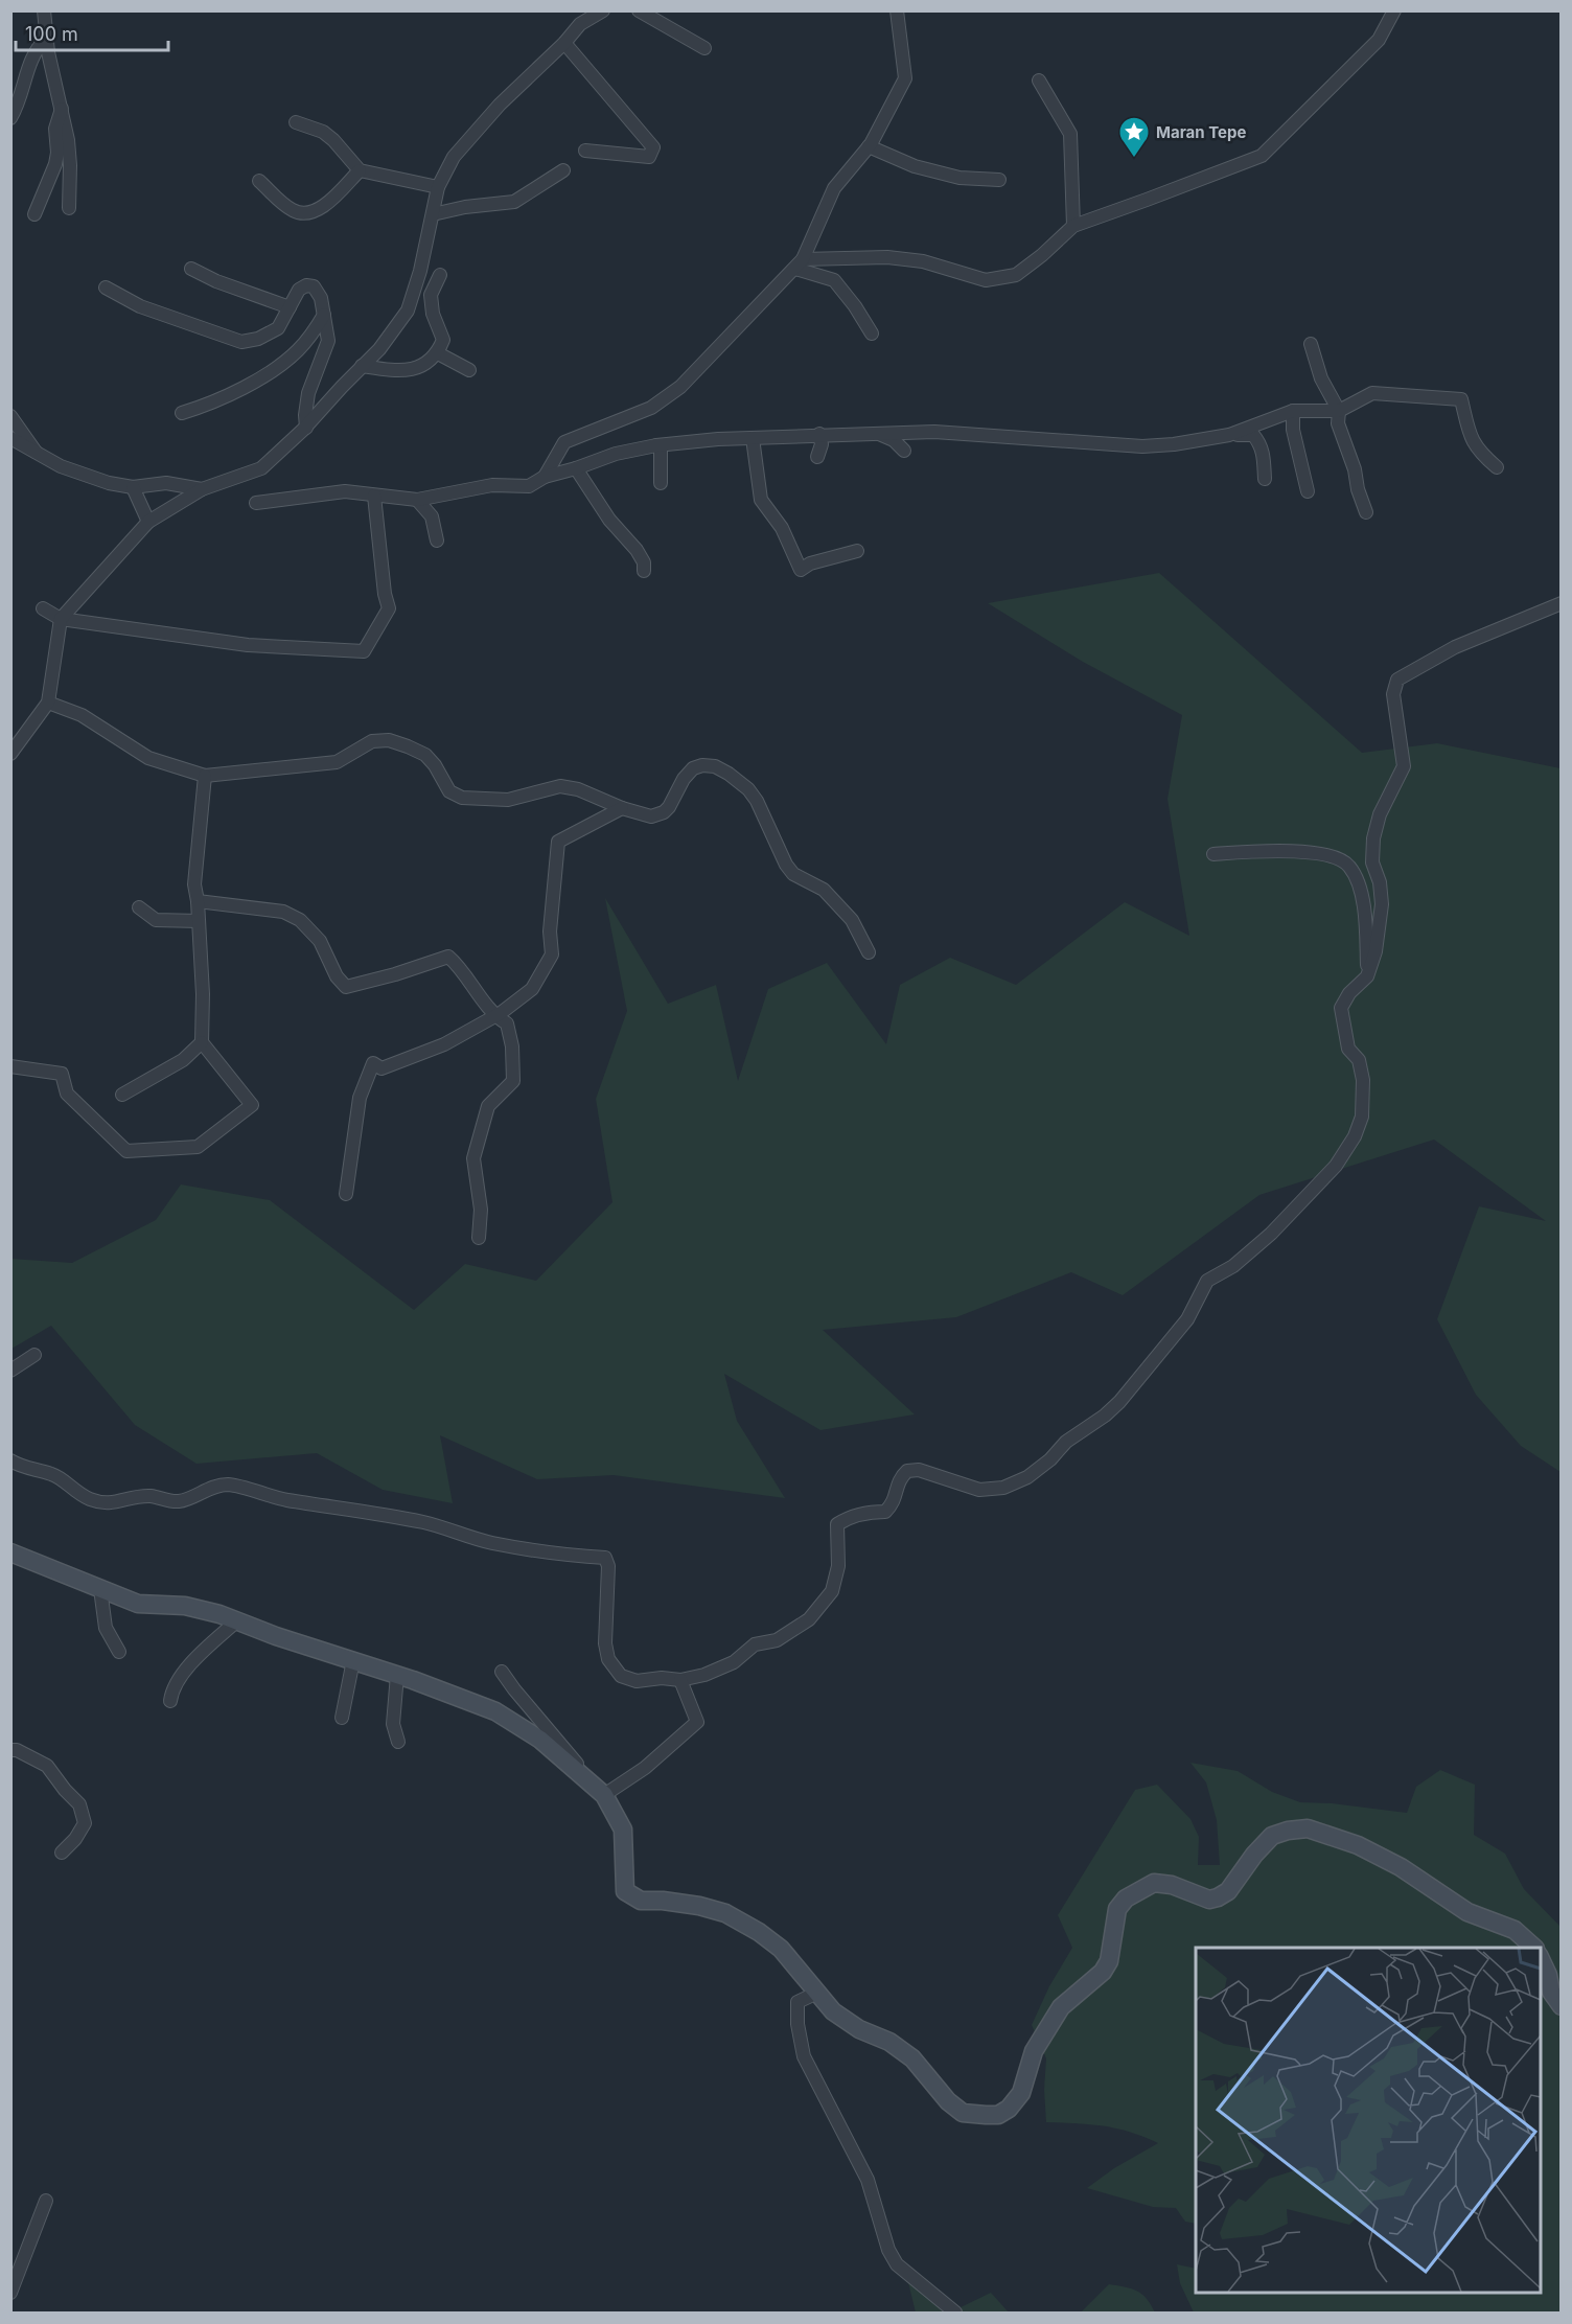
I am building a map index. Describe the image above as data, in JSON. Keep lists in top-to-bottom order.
{
  "places": {
    "place": ["Maran Tepe"]
  },
  "scale_bar": "100 m"
}
